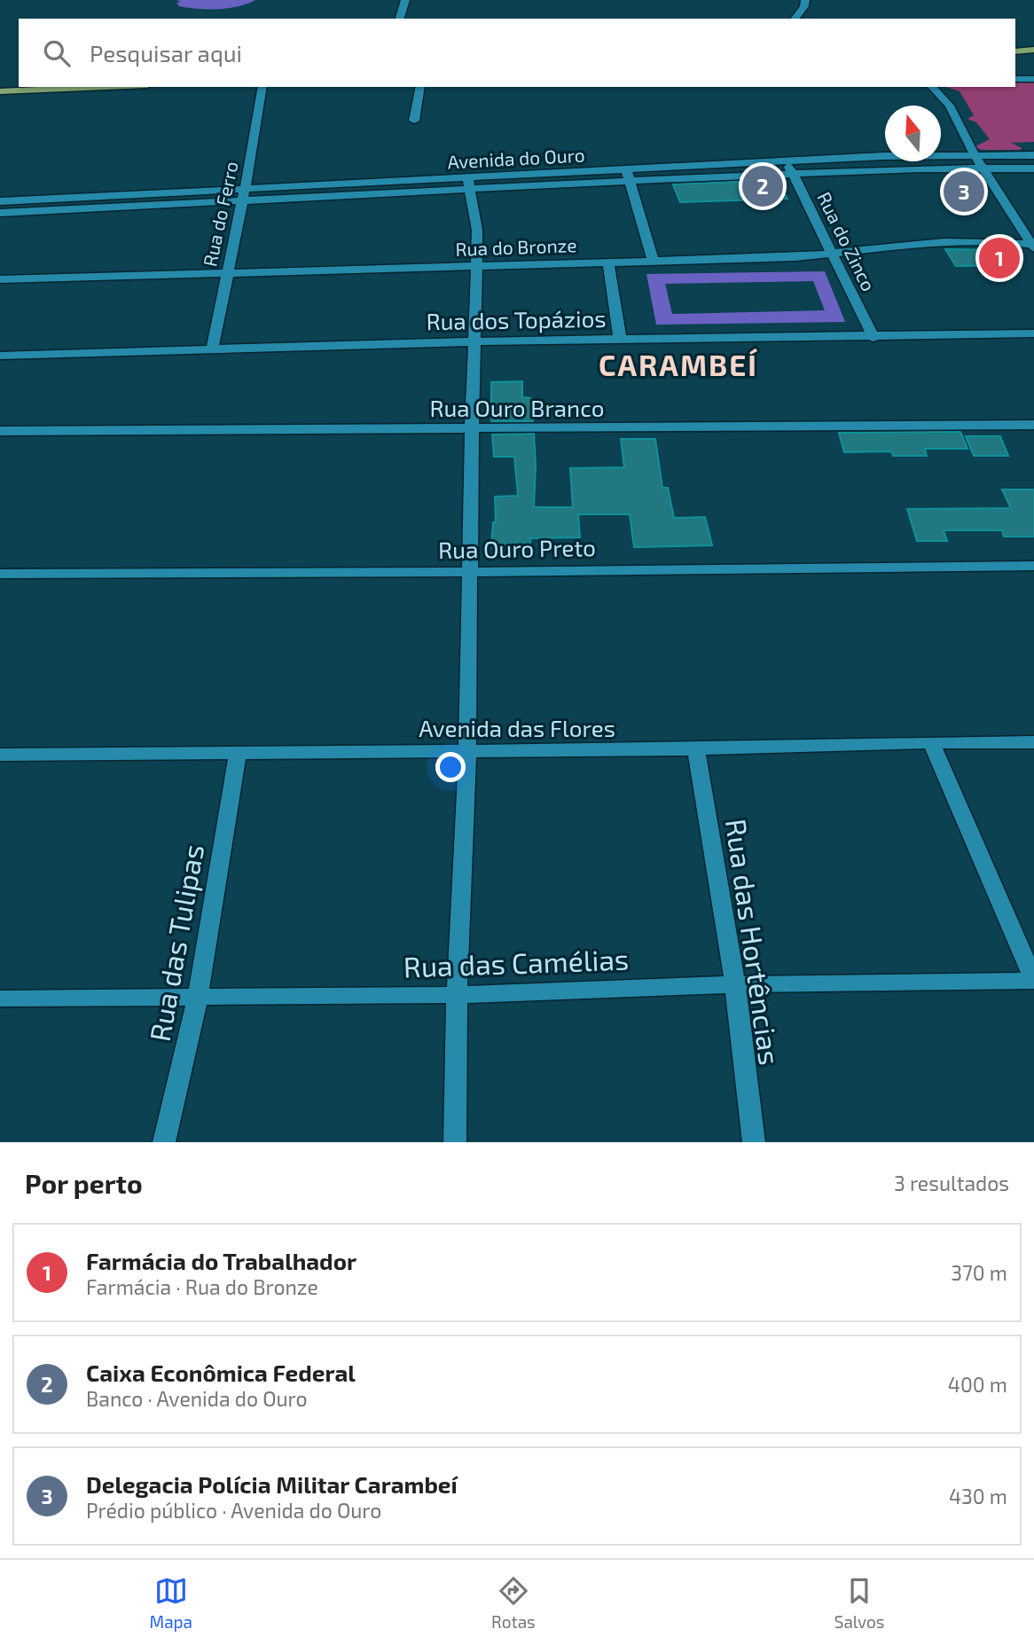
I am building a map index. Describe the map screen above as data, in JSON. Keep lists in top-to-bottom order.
{
  "streets": {
    "street": [
      "Avenida do Ouro",
      "Rua do Ferro",
      "Rua do Zinco",
      "Rua do Bronze",
      "Rua dos Topázios",
      "Rua Ouro Branco",
      "Rua Ouro Preto",
      "Avenida das Flores",
      "Rua das Hortências",
      "Rua das Tulipas",
      "Rua das Camélias"
    ]
  },
  "crossings": [
    ["Avenida do Ouro", "Rua do Ferro"],
    ["Avenida do Ouro", "Rua do Zinco"],
    ["Rua do Ferro", "Rua do Bronze"],
    ["Rua do Ferro", "Rua dos Topázios"],
    ["Rua do Zinco", "Rua do Bronze"],
    ["Rua do Zinco", "Rua dos Topázios"],
    ["Avenida das Flores", "Rua das Hortências"],
    ["Avenida das Flores", "Rua das Tulipas"],
    ["Rua das Hortências", "Rua das Camélias"],
    ["Rua das Tulipas", "Rua das Camélias"]
  ],
  "districts": ["CARAMBEÍ"],
  "north": "top",
  "page": {
    "search": "Pesquisar aqui",
    "pins": ["2", "3", "1"],
    "heading": ["Por perto", "3 resultados"],
    "list": [
      {
        "mark": "1",
        "name": "Farmácia do Trabalhador",
        "note": "Farmácia · Rua do Bronze",
        "value": "370 m"
      },
      {
        "mark": "2",
        "name": "Caixa Econômica Federal",
        "note": "Banco · Avenida do Ouro",
        "value": "400 m"
      },
      {
        "mark": "3",
        "name": "Delegacia Polícia Militar Carambeí",
        "note": "Prédio público · Avenida do Ouro",
        "value": "430 m"
      }
    ],
    "nav": ["Mapa", "Rotas", "Salvos"]
  }
}
